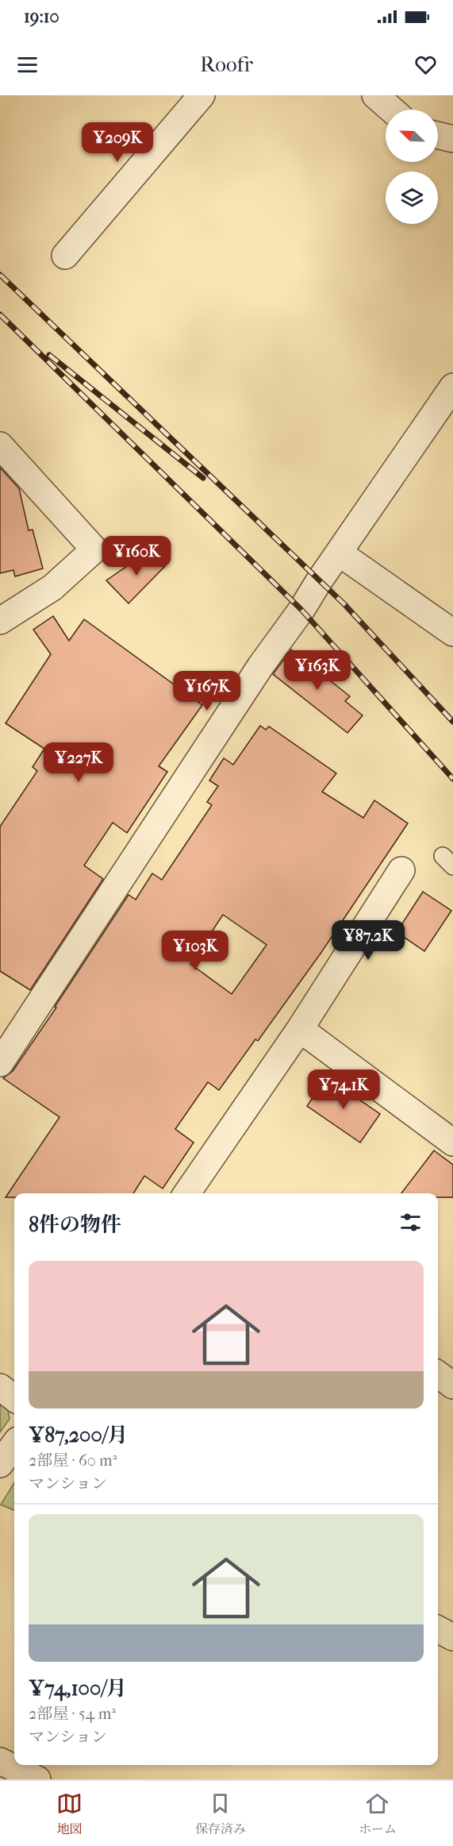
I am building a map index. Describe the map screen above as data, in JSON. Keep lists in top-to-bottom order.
{
  "north": "top left",
  "page": {
    "status": "19:10",
    "header": "Roofr",
    "price": [
      "¥209K",
      "¥160K",
      "¥163K",
      "¥167K",
      "¥227K",
      "¥87.2K",
      "¥103K",
      "¥74.1K"
    ],
    "heading": "8件の物件",
    "list": [
      {
        "name": "¥87,200/月",
        "note": "2部屋 · 60 m² · マンション"
      },
      {
        "name": "¥74,100/月",
        "note": "2部屋 · 54 m² · マンション"
      }
    ],
    "tabs": ["地図", "保存済み", "ホーム"]
  }
}
